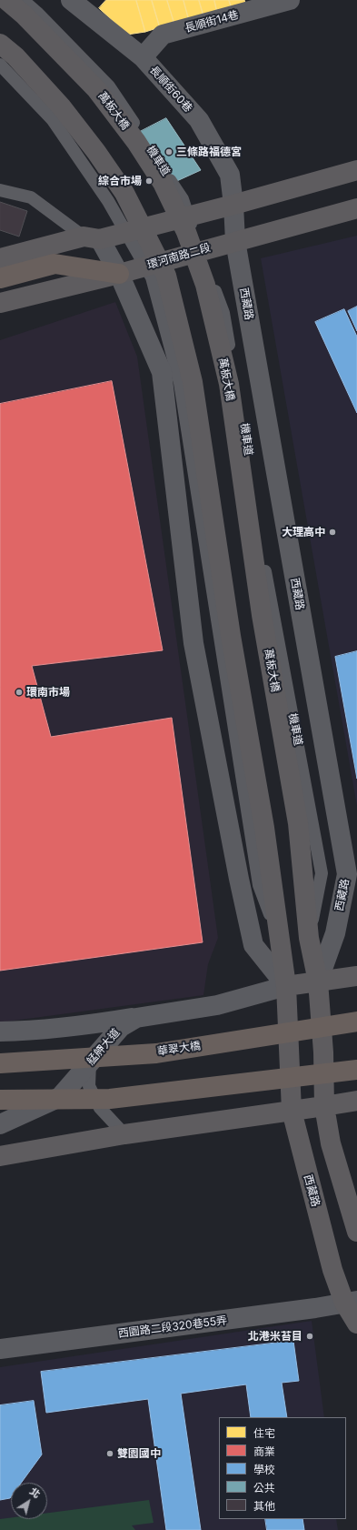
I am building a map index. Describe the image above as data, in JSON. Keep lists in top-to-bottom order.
{
  "streets": {
    "highway": ["華翠大橋"],
    "street": [
      "長順街14巷",
      "長順街60巷",
      "萬板大橋",
      "環河南路二段",
      "西藏路",
      "艋舺大道",
      "西園路二段320巷55弄"
    ],
    "lane": ["機車道"]
  },
  "crossings": [
    ["長順街14巷", "長順街60巷"],
    ["長順街60巷", "西藏路"],
    ["萬板大橋", "機車道"],
    ["萬板大橋", "西藏路"],
    ["機車道", "西藏路"],
    ["環河南路二段", "西藏路"],
    ["西藏路", "艋舺大道"],
    ["西藏路", "西園路二段320巷55弄"]
  ],
  "places": [
    "三條路福德宮",
    "綜合市場",
    "大理高中",
    "環南市場",
    "北港米苔目",
    "雙園國中"
  ],
  "legend": [
    "住宅",
    "商業",
    "學校",
    "公共",
    "其他"
  ],
  "north": "top right"
}
